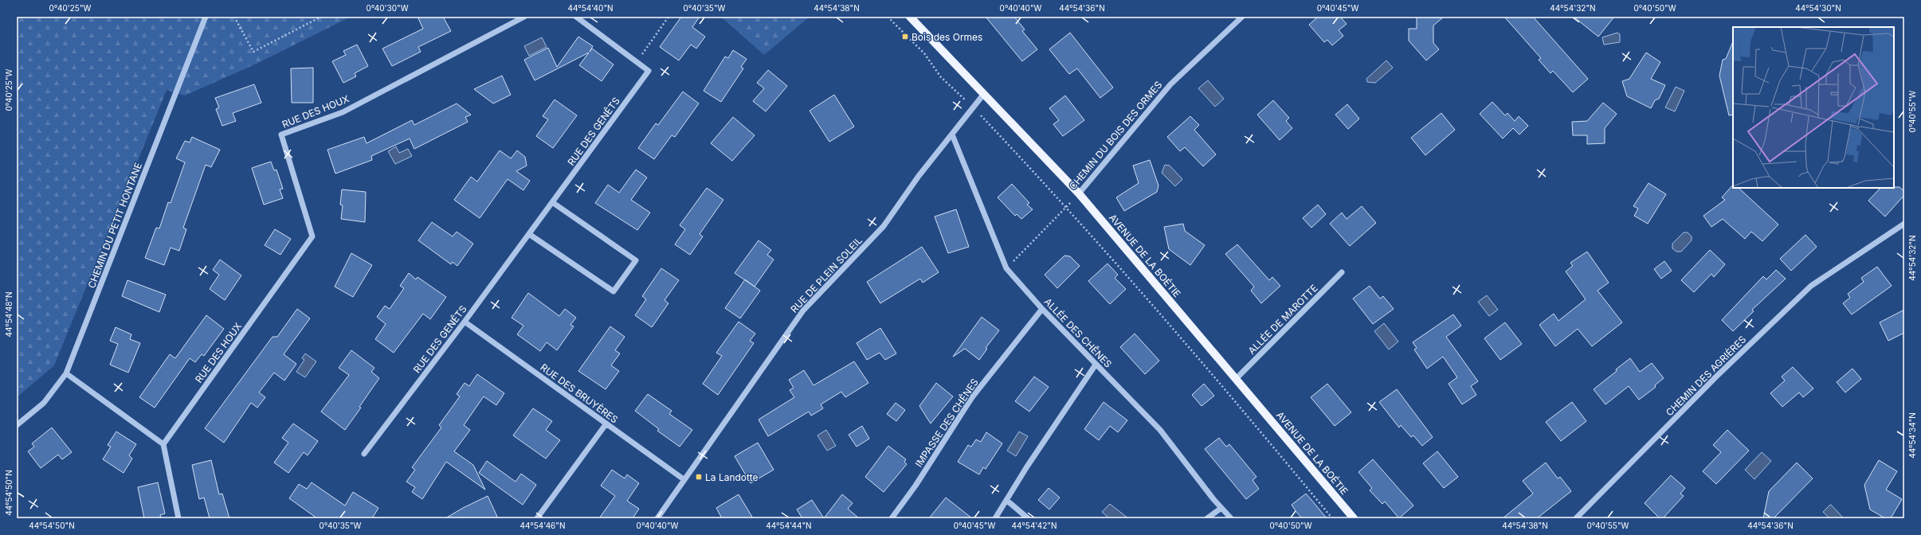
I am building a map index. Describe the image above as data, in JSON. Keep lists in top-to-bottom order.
{
  "streets": {
    "main road": ["AVENUE DE LA BOÉTIE"],
    "street": [
      "RUE DES HOUX",
      "RUE DES GENÊTS",
      "CHEMIN DU BOIS DES ORMES",
      "CHEMIN DU PETIT HONTANE",
      "RUE DE PLEIN SOLEIL",
      "ALLÉE DE MAROTTE",
      "ALLÉE DES CHÊNES",
      "CHEMIN DES AGRIÈRES",
      "RUE DES BRUYÈRES",
      "IMPASSE DES CHÊNES"
    ]
  },
  "crossings": [
    ["RUE DES GENÊTS", "RUE DES BRUYÈRES"],
    ["CHEMIN DU BOIS DES ORMES", "AVENUE DE LA BOÉTIE"],
    ["CHEMIN DU BOIS DES ORMES", "ALLÉE DES CHÊNES"],
    ["AVENUE DE LA BOÉTIE", "RUE DE PLEIN SOLEIL"],
    ["AVENUE DE LA BOÉTIE", "ALLÉE DE MAROTTE"],
    ["RUE DE PLEIN SOLEIL", "ALLÉE DES CHÊNES"],
    ["RUE DE PLEIN SOLEIL", "RUE DES BRUYÈRES"],
    ["ALLÉE DES CHÊNES", "IMPASSE DES CHÊNES"]
  ],
  "places": {
    "transit": ["Bois des Ormes", "La Landotte"]
  },
  "coordinates": [
    "0°40'25\"W",
    "0°40'30\"W",
    "44°54'40\"N",
    "0°40'35\"W",
    "44°54'38\"N",
    "0°40'40\"W",
    "44°54'36\"N",
    "0°40'45\"W",
    "44°54'32\"N",
    "0°40'50\"W",
    "44°54'30\"N",
    "0°40'55\"W",
    "44°54'48\"N",
    "44°54'34\"N",
    "44°54'50\"N",
    "44°54'46\"N",
    "44°54'44\"N",
    "44°54'42\"N"
  ]
}
